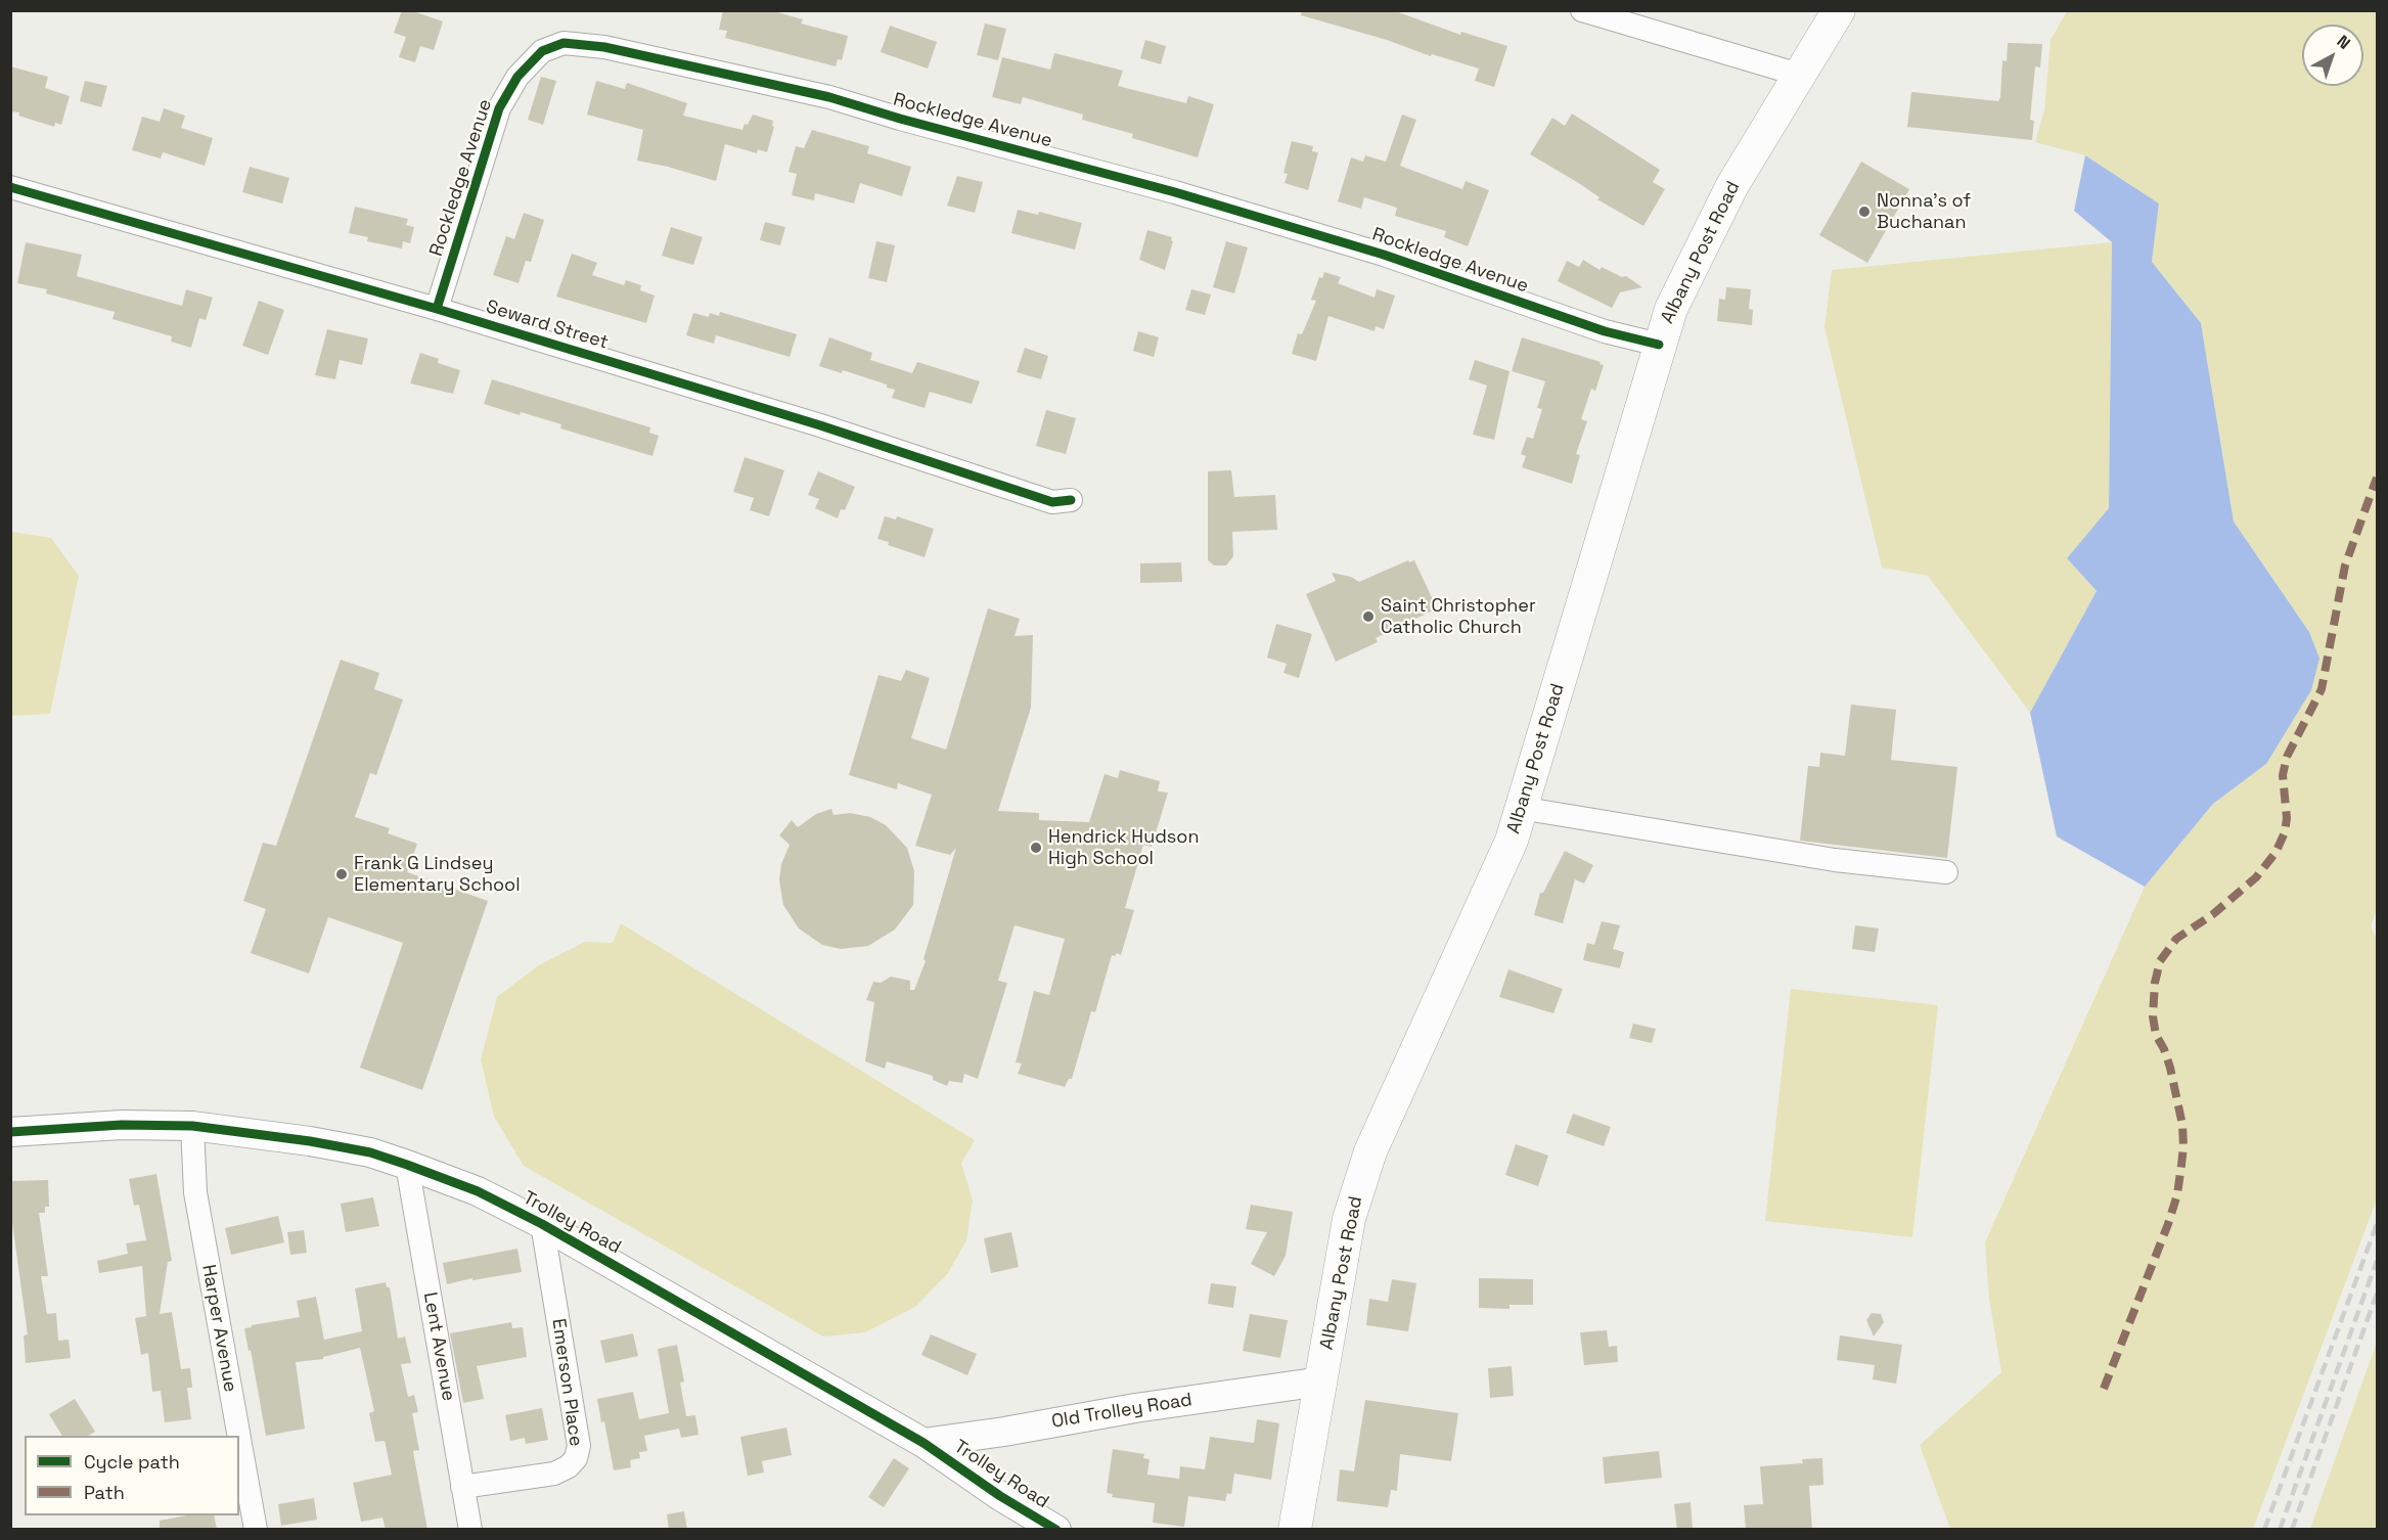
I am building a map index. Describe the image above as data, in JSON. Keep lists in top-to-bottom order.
{
  "streets": {
    "main road": ["Albany Post Road"],
    "street": [
      "Rockledge Avenue",
      "Seward Street",
      "Trolley Road",
      "Harper Avenue",
      "Lent Avenue",
      "Emerson Place",
      "Old Trolley Road"
    ]
  },
  "crossings": [
    ["Rockledge Avenue", "Albany Post Road"],
    ["Rockledge Avenue", "Seward Street"],
    ["Albany Post Road", "Old Trolley Road"],
    ["Trolley Road", "Harper Avenue"],
    ["Trolley Road", "Lent Avenue"],
    ["Trolley Road", "Emerson Place"],
    ["Trolley Road", "Old Trolley Road"],
    ["Lent Avenue", "Emerson Place"]
  ],
  "places": [
    "Nonna's of Buchanan",
    "Saint Christopher Catholic Church",
    "Hendrick Hudson High School",
    "Frank G Lindsey Elementary School"
  ],
  "legend": ["Cycle path", "Path"],
  "north": "top right"
}
